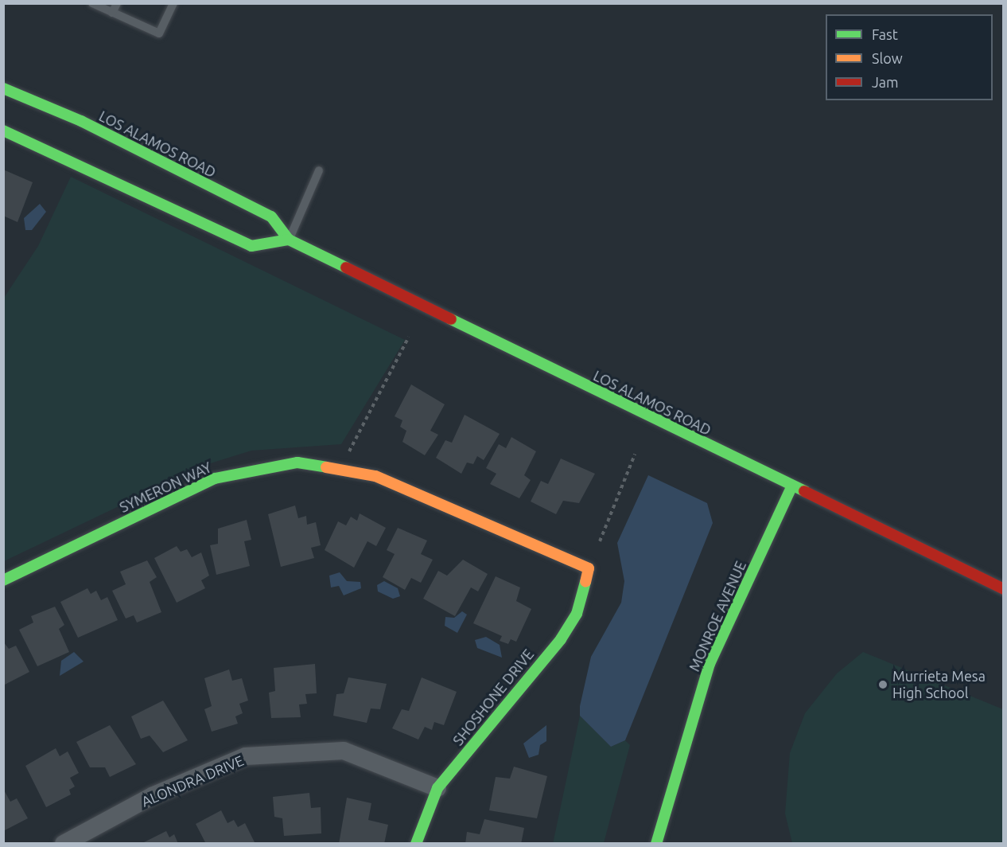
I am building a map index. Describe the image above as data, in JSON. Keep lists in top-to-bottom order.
{
  "streets": {
    "main road": [
      "LOS ALAMOS ROAD",
      "SYMERON WAY",
      "MONROE AVENUE",
      "SHOSHONE DRIVE"
    ],
    "street": ["ALONDRA DRIVE"]
  },
  "crossings": [
    ["LOS ALAMOS ROAD", "MONROE AVENUE"],
    ["SYMERON WAY", "SHOSHONE DRIVE"],
    ["SHOSHONE DRIVE", "ALONDRA DRIVE"]
  ],
  "places": ["Murrieta Mesa High School"],
  "legend": ["Fast", "Slow", "Jam"]
}
